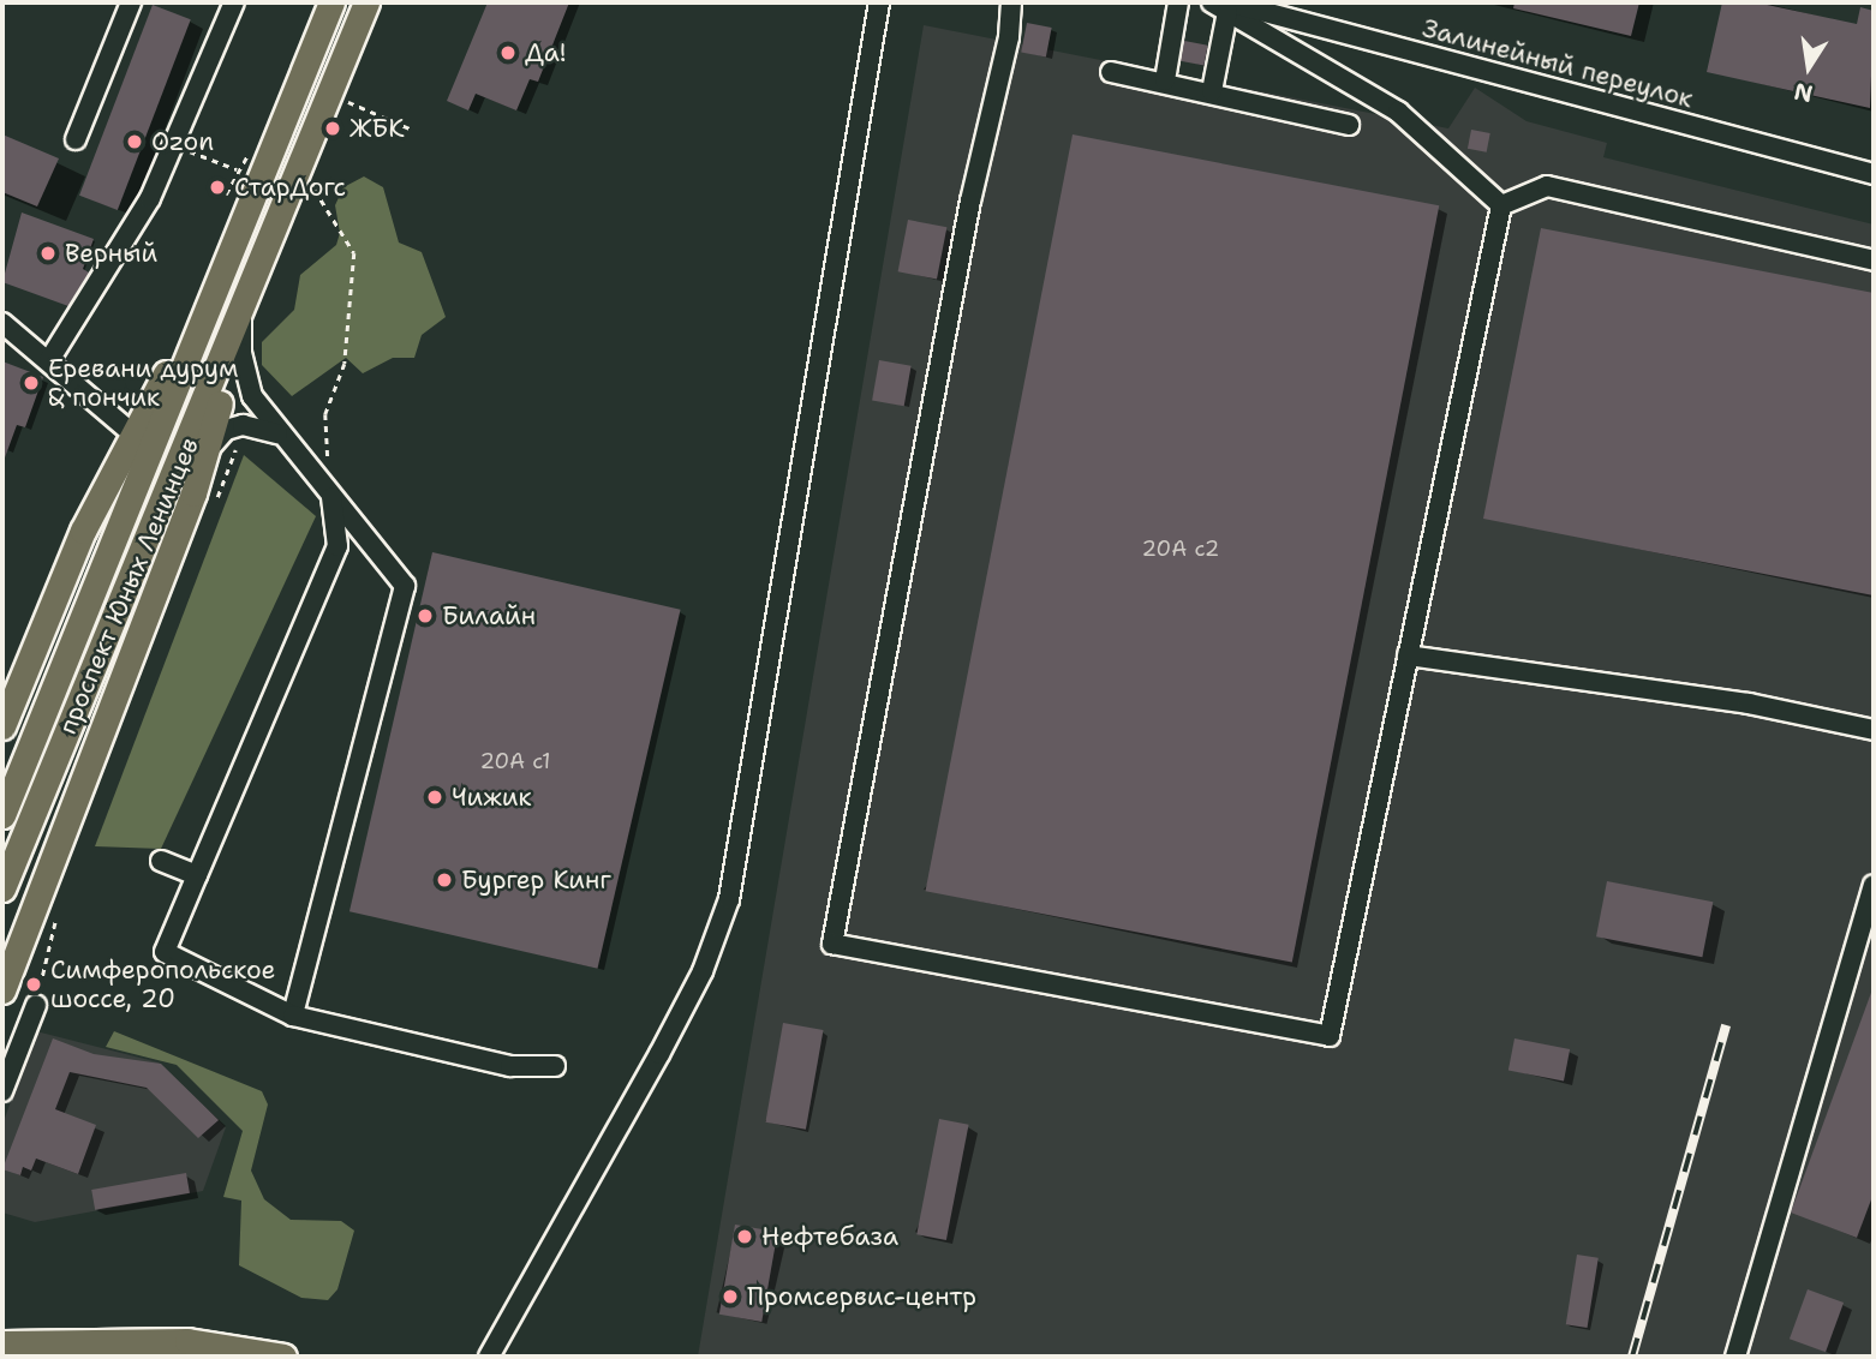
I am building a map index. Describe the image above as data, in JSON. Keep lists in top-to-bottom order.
{
  "streets": {
    "main road": ["проспект Юных Ленинцев"],
    "street": ["Залинейный переулок"]
  },
  "places": [
    "Да!",
    "ЖБК",
    "Ozon",
    "СтарДогс",
    "Верный",
    "Еревани дурум & пончик",
    "Билайн",
    "Чижик",
    "Бургер Кинг",
    "Симферопольское шоссе, 20",
    "Нефтебаза",
    "Промсервис-центр"
  ],
  "house_numbers": ["20А с2", "20А с1"],
  "north": "bottom"
}
